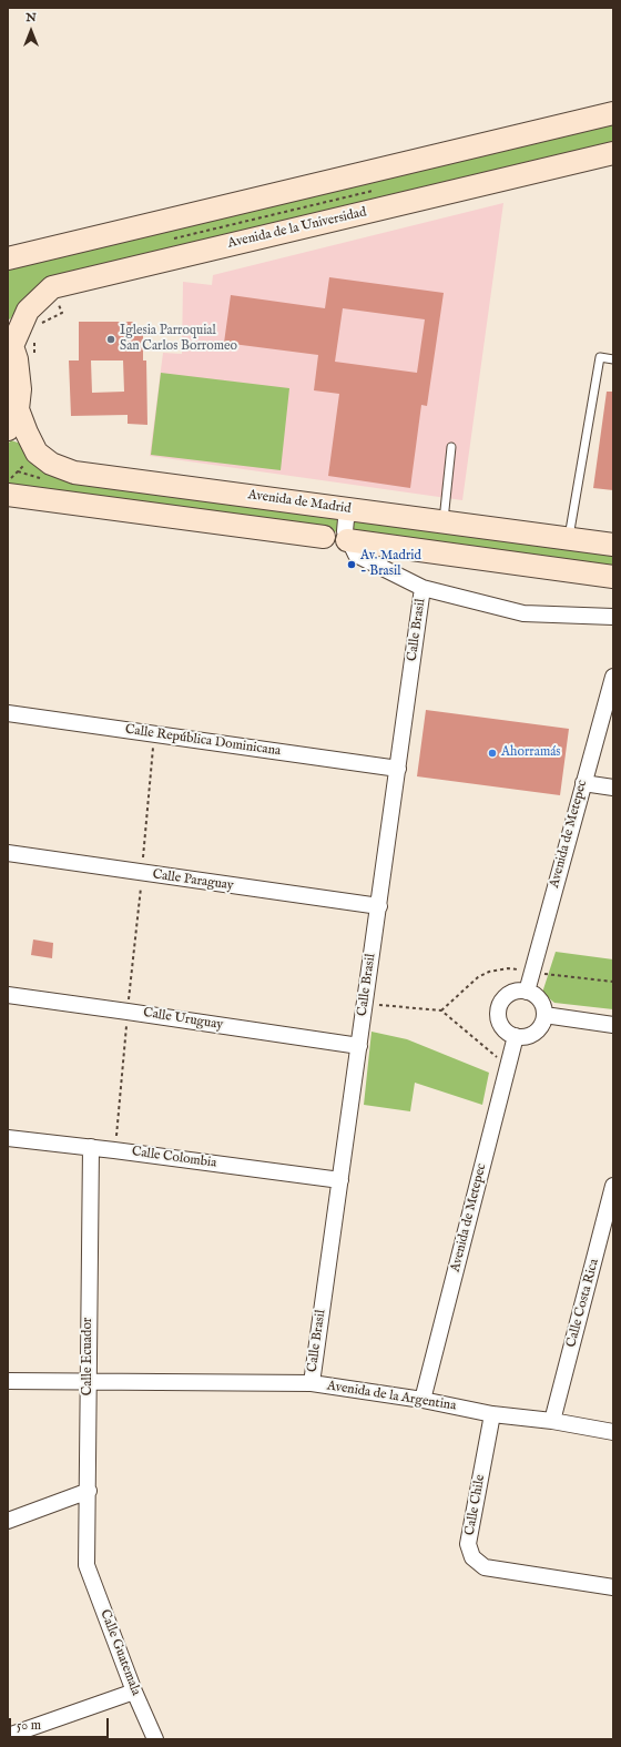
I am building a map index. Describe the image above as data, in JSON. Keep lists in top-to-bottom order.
{
  "streets": {
    "street": [
      "Avenida de la Universidad",
      "Avenida de Madrid",
      "Calle Brasil",
      "Calle República Dominicana",
      "Avenida de Metepec",
      "Calle Paraguay",
      "Calle Uruguay",
      "Calle Colombia",
      "Calle Costa Rica",
      "Calle Ecuador",
      "Avenida de la Argentina",
      "Calle Chile",
      "Calle Guatemala"
    ]
  },
  "crossings": [
    ["Calle Brasil", "Calle República Dominicana"],
    ["Calle Brasil", "Calle Paraguay"],
    ["Calle Brasil", "Calle Uruguay"],
    ["Calle Brasil", "Calle Colombia"],
    ["Calle Brasil", "Avenida de la Argentina"],
    ["Avenida de Metepec", "Avenida de la Argentina"],
    ["Calle Colombia", "Calle Ecuador"],
    ["Calle Costa Rica", "Avenida de la Argentina"],
    ["Calle Ecuador", "Avenida de la Argentina"],
    ["Calle Ecuador", "Calle Guatemala"],
    ["Avenida de la Argentina", "Calle Chile"]
  ],
  "places": ["Iglesia Parroquial San Carlos Borromeo", "Av. Madrid - Brasil", "Ahorramás"],
  "scale_bar": "50 m",
  "north": "top"
}
